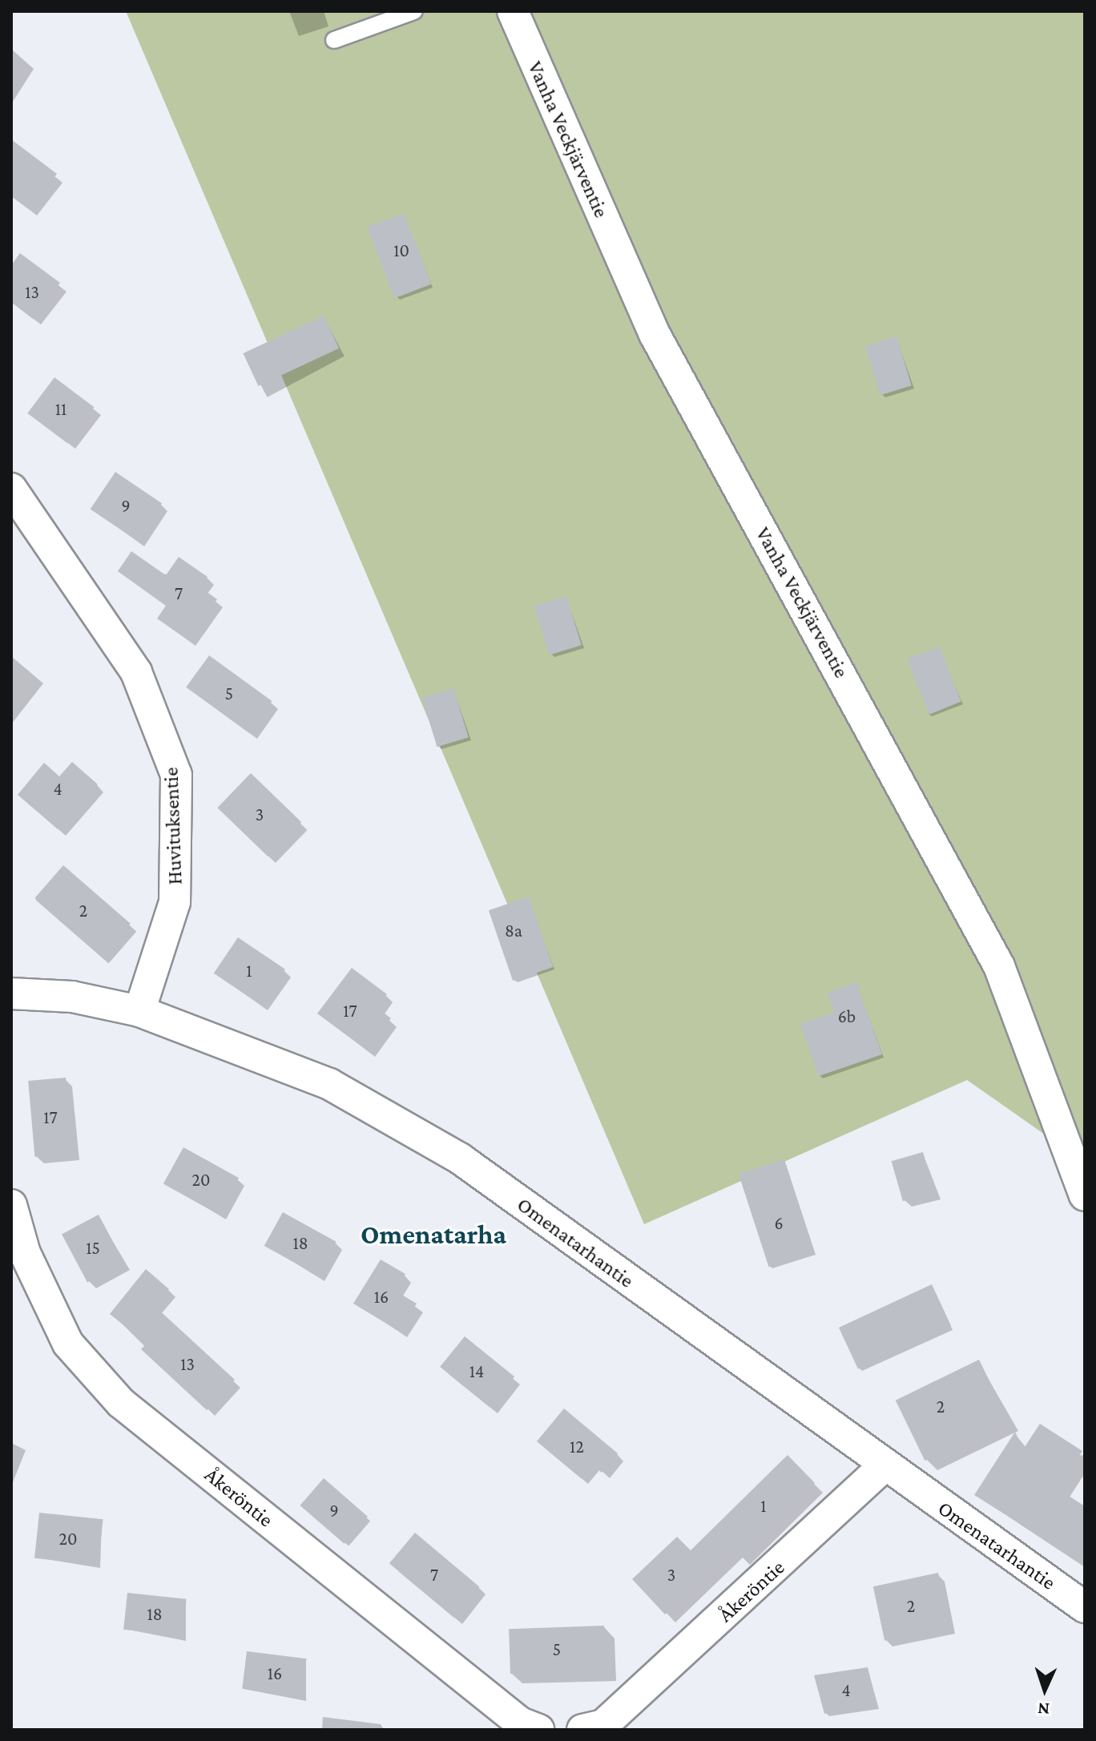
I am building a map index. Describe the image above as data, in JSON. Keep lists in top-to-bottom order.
{
  "streets": {
    "street": [
      "Vanha Veckjärventie",
      "Huvituksentie",
      "Omenatarhantie",
      "Åkeröntie"
    ]
  },
  "crossings": [
    ["Huvituksentie", "Omenatarhantie"],
    ["Omenatarhantie", "Åkeröntie"]
  ],
  "districts": ["Omenatarha"],
  "house_numbers": [
    "10",
    "13",
    "11",
    "9",
    "7",
    "5",
    "4",
    "3",
    "2",
    "8a",
    "1",
    "17",
    "6b",
    "17",
    "20",
    "6",
    "18",
    "15",
    "16",
    "13",
    "14",
    "2",
    "12",
    "1",
    "9",
    "20",
    "7",
    "3",
    "2",
    "18",
    "5",
    "16",
    "4"
  ],
  "north": "bottom"
}
